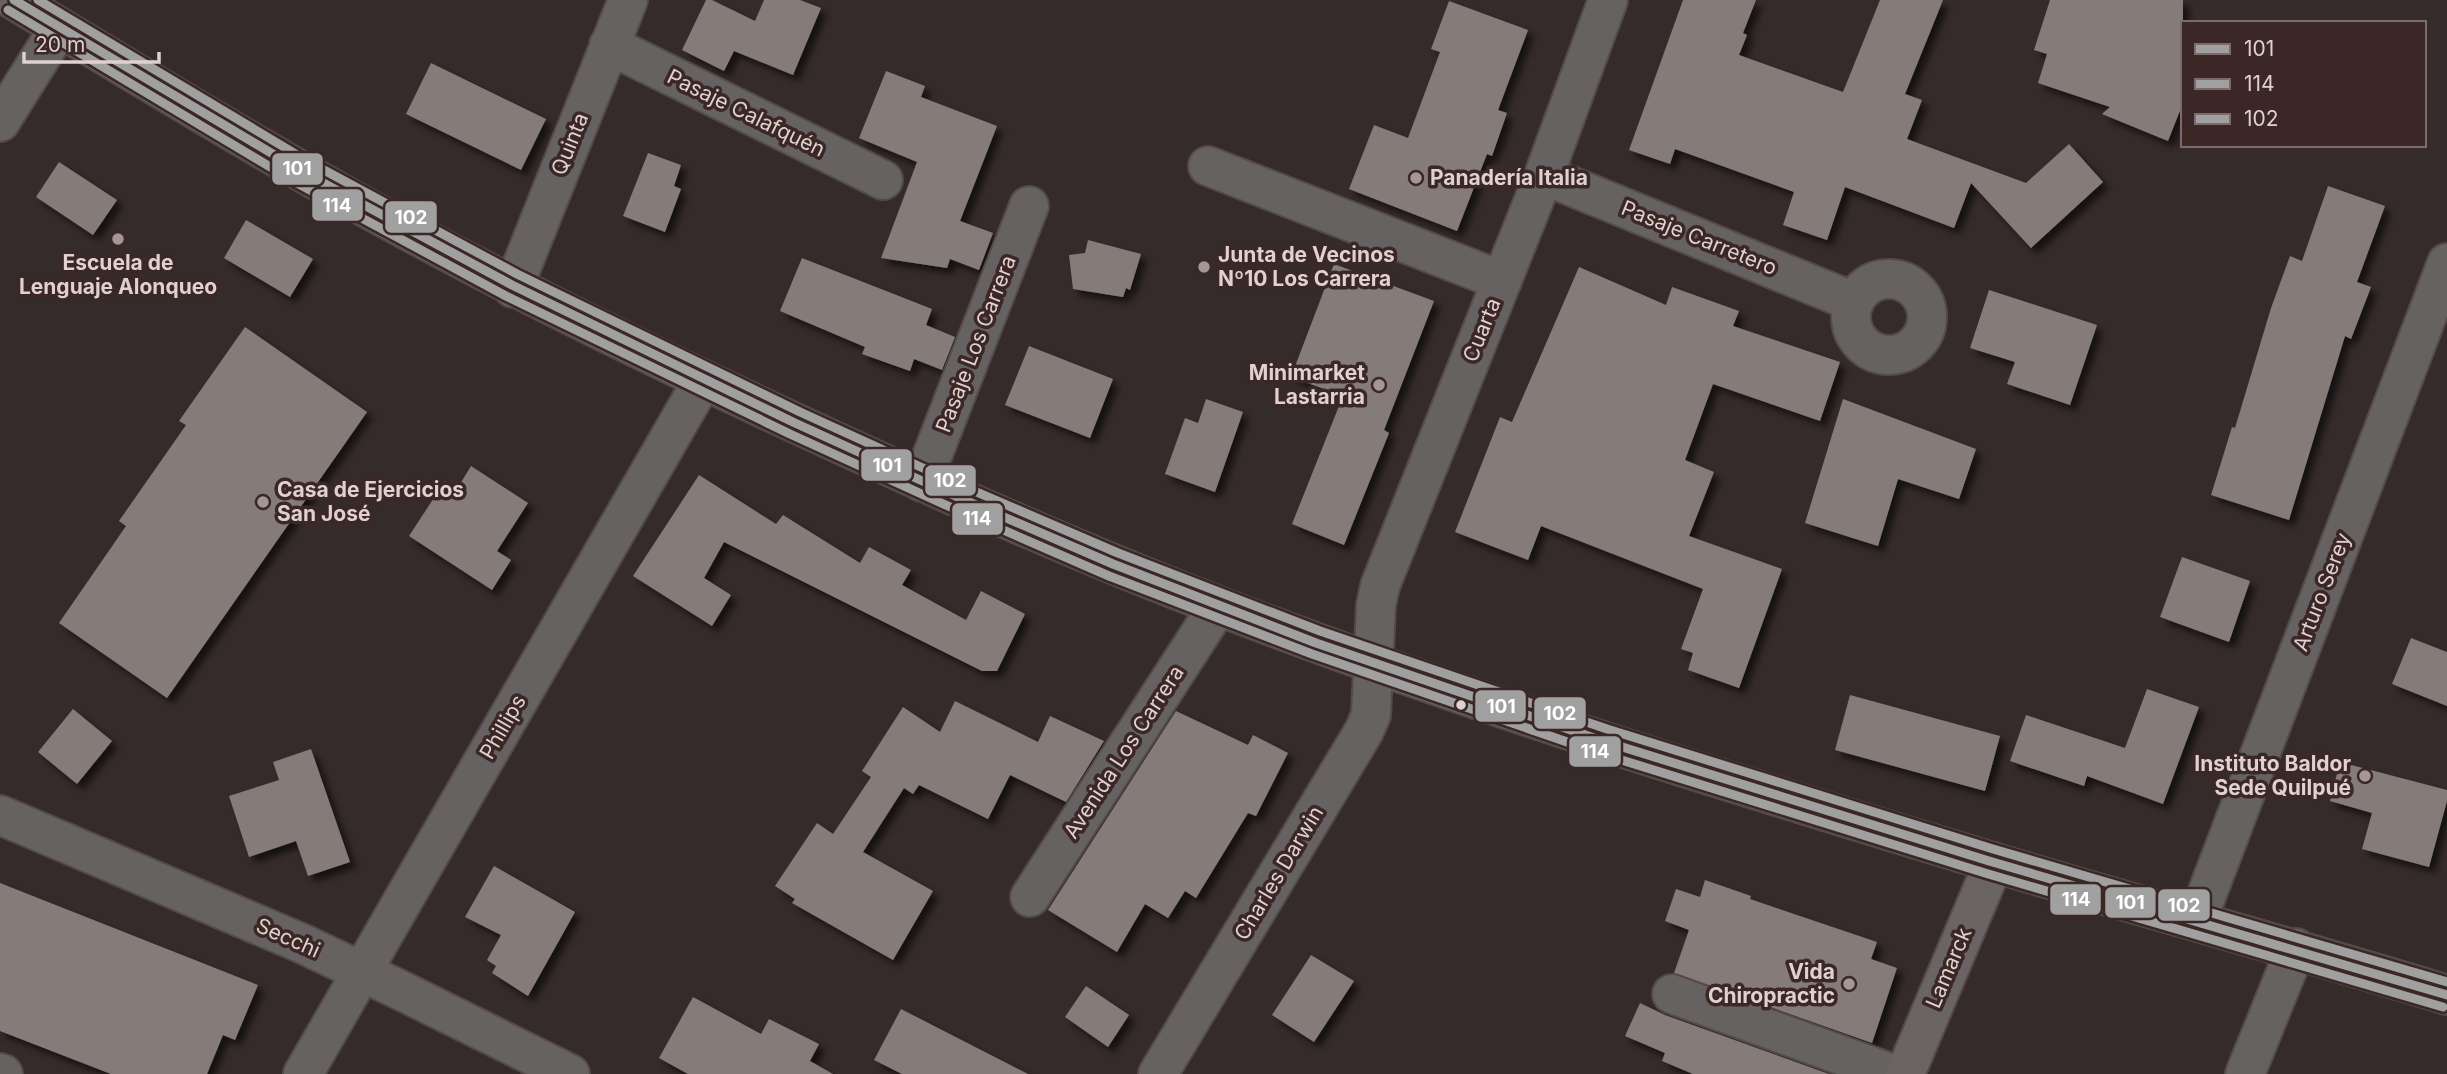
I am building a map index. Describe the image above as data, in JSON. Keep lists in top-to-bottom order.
{
  "streets": {
    "main road": ["Lamarck"],
    "street": [
      "Pasaje Calafquén",
      "Quinta",
      "Pasaje Carretero",
      "Cuarta",
      "Pasaje Los Carrera",
      "Arturo Serey",
      "Phillips",
      "Avenida Los Carrera",
      "Charles Darwin",
      "Secchi"
    ]
  },
  "crossings": [
    ["Pasaje Calafquén", "Quinta"],
    ["Pasaje Carretero", "Cuarta"],
    ["Cuarta", "Charles Darwin"],
    ["Phillips", "Secchi"]
  ],
  "places": [
    "Panadería Italia",
    "Escuela de Lenguaje Alonqueo",
    "Junta de Vecinos Nº10 Los Carrera",
    "Minimarket Lastarria",
    "Casa de Ejercicios San José",
    "Instituto Baldor Sede Quilpué",
    "Vida Chiropractic"
  ],
  "lines": ["transit line 101", "transit line 102", "transit line 114"],
  "legend": ["101", "114", "102"],
  "scale_bar": "20 m"
}
